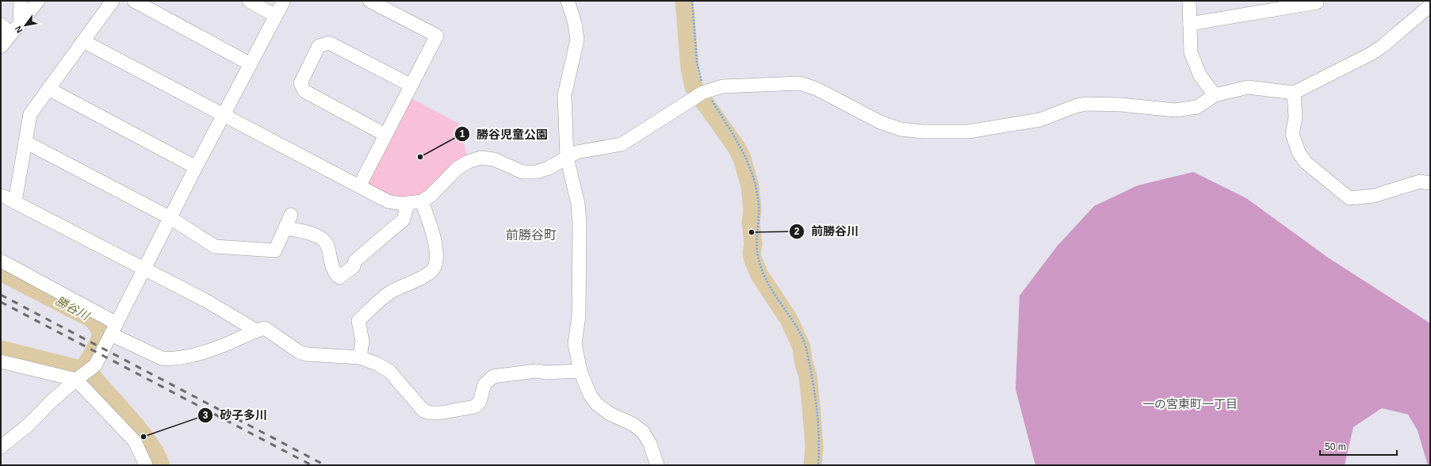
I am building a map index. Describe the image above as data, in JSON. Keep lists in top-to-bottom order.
{
  "districts": ["前勝谷町", "一の宮東町一丁目"],
  "water": ["勝谷川"],
  "places": ["勝谷児童公園", "前勝谷川", "砂子多川"],
  "scale_bar": "50 m",
  "north": "bottom left"
}
